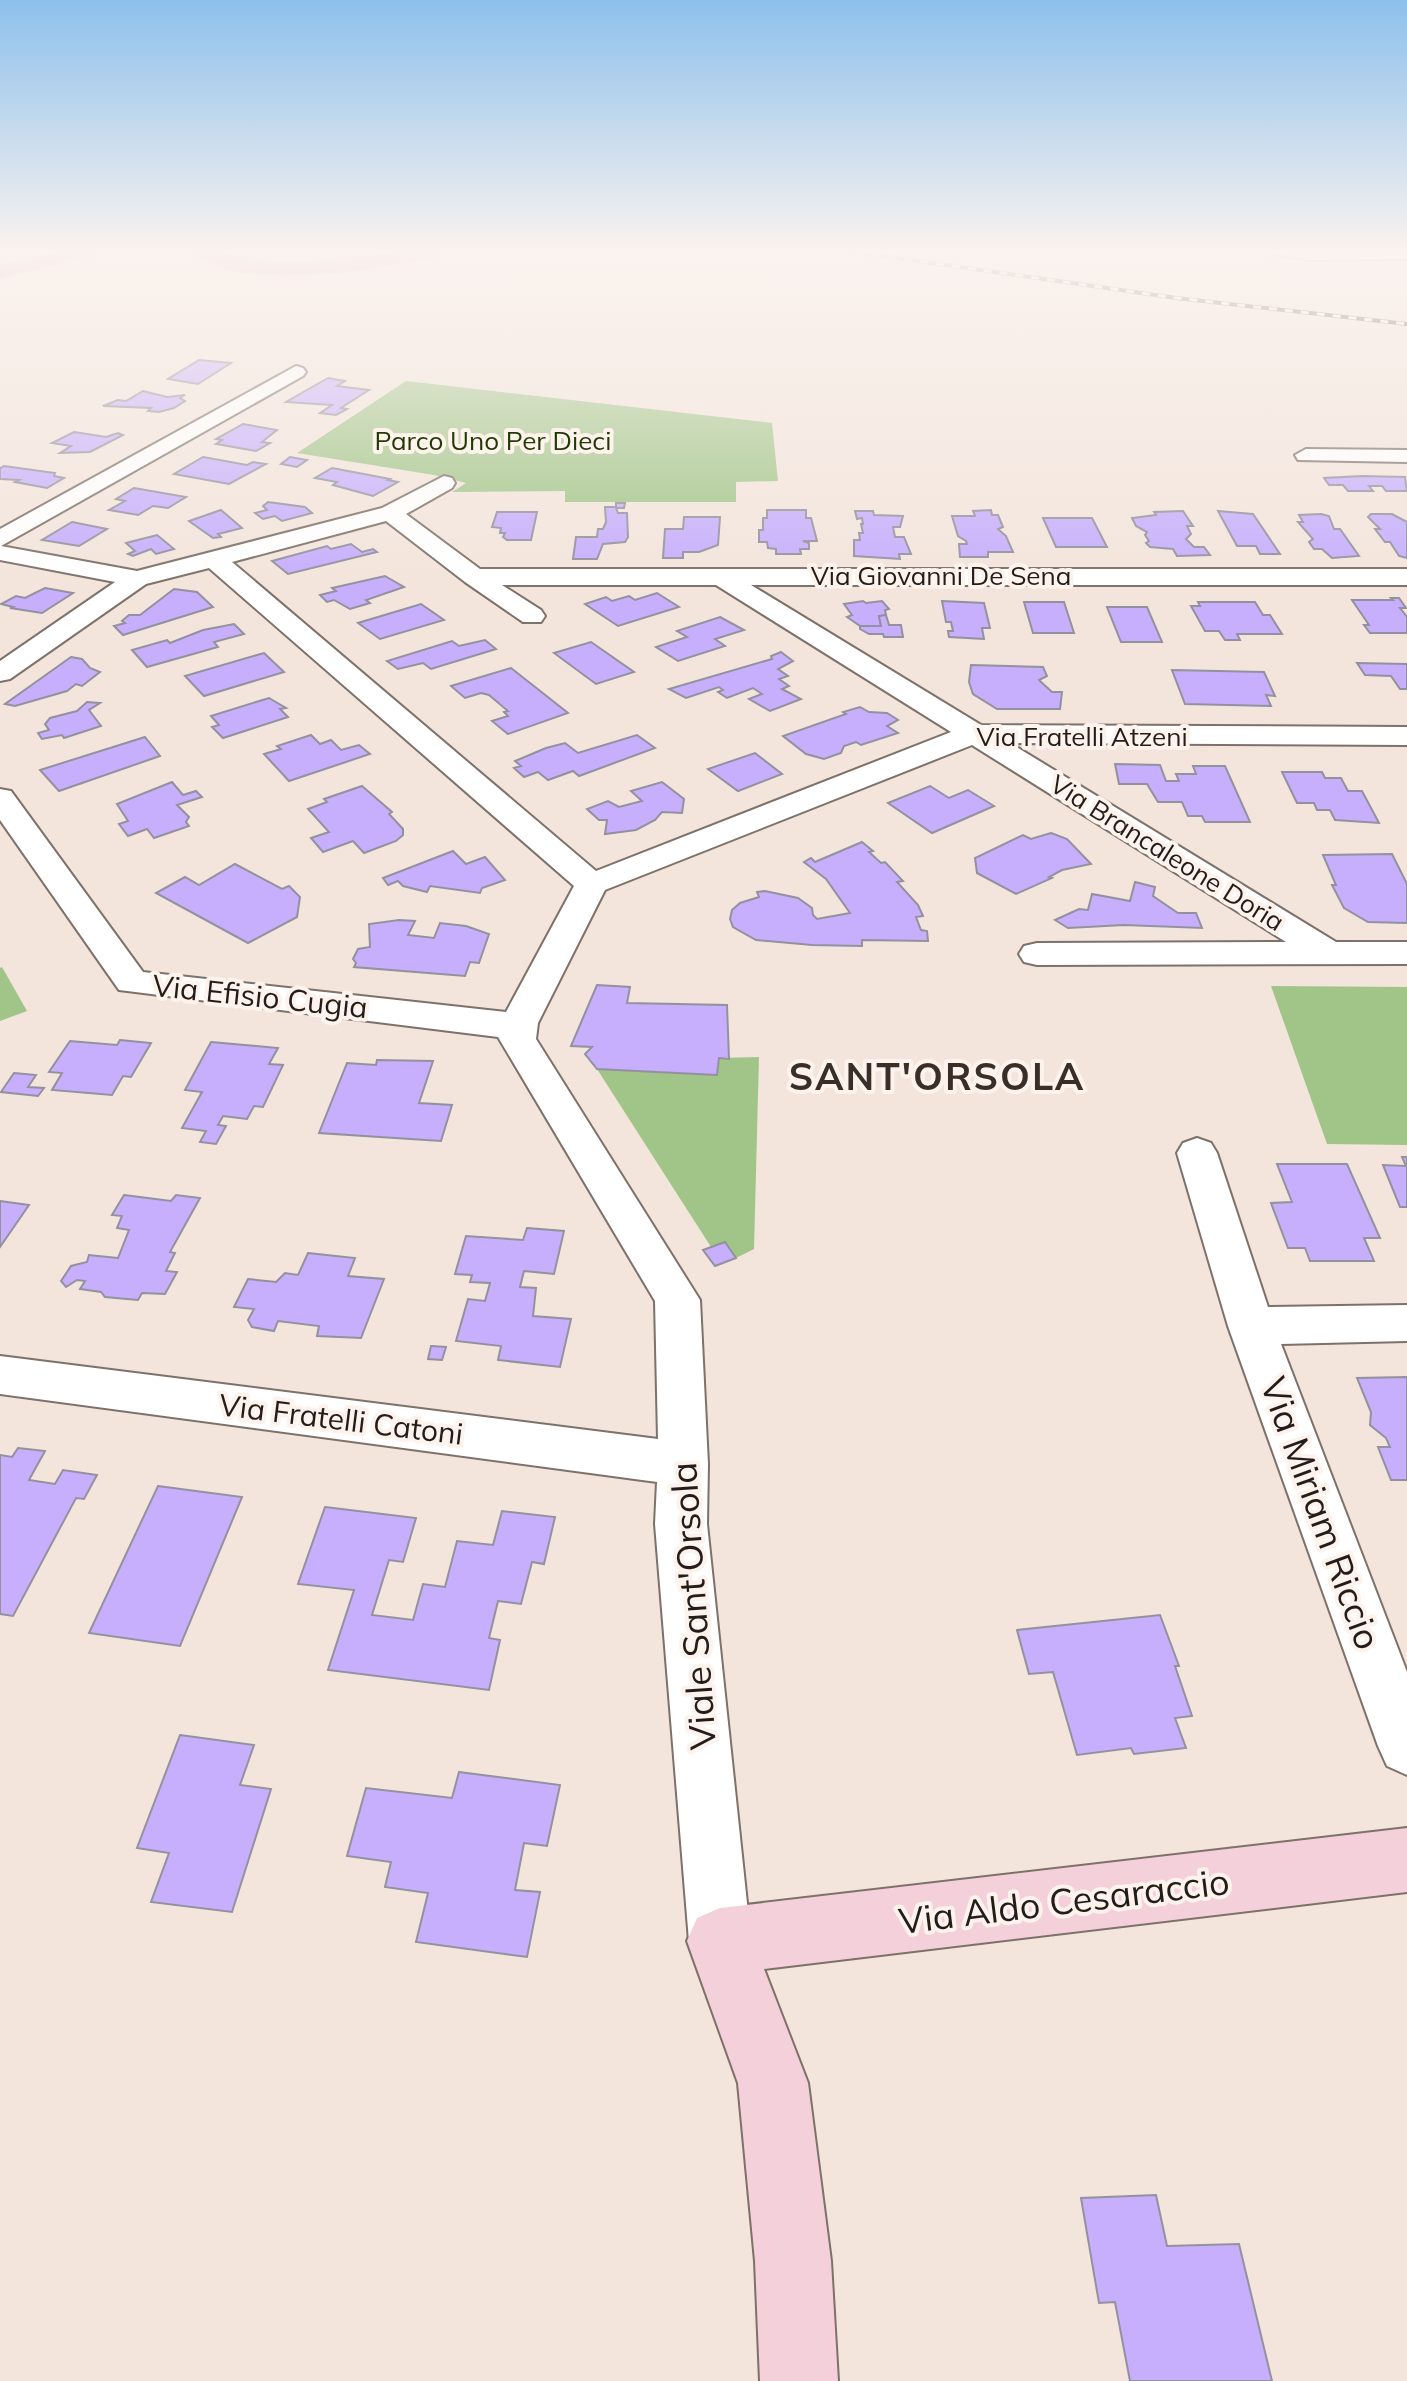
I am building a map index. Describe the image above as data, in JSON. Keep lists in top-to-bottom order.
{
  "streets": {
    "street": [
      "Via Giovanni De Sena",
      "Via Fratelli Atzeni",
      "Via Brancaleone Doria",
      "Via Efisio Cugia",
      "Via Fratelli Catoni",
      "Via Miriam Riccio",
      "Viale Sant'Orsola",
      "Via Aldo Cesaraccio"
    ]
  },
  "crossings": [
    ["Via Giovanni De Sena", "Via Brancaleone Doria"],
    ["Via Fratelli Atzeni", "Via Brancaleone Doria"],
    ["Via Efisio Cugia", "Viale Sant'Orsola"],
    ["Via Fratelli Catoni", "Viale Sant'Orsola"],
    ["Viale Sant'Orsola", "Via Aldo Cesaraccio"]
  ],
  "districts": ["SANT'ORSOLA"],
  "parks": ["Parco Uno Per Dieci"]
}
